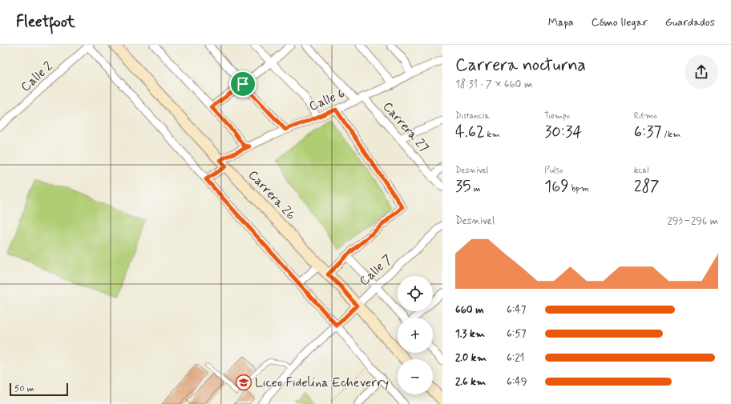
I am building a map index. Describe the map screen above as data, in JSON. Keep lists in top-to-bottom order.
{
  "streets": {
    "main road": ["Carrera 26"],
    "street": [
      "Calle 2",
      "Calle 6",
      "Carrera 27",
      "Calle 7"
    ]
  },
  "crossings": [
    ["Calle 6", "Carrera 27"],
    ["Calle 6", "Carrera 26"],
    ["Carrera 26", "Calle 7"]
  ],
  "places": {
    "school or university": ["Liceo Fidelina Echeverry"]
  },
  "scale_bar": "50 m",
  "page": {
    "header": "Fleetfoot",
    "nav": ["Mapa", "Cómo llegar", "Guardados"],
    "heading": ["Carrera nocturna", "18:31 · 7 × 660 m"],
    "stats": [
      ["Distancia", "4.62 km"],
      ["Tiempo", "30:34"],
      ["Ritmo", "6:37 /km"],
      ["Desnivel", "35 m"],
      ["Pulso", "169 bpm"],
      ["kcal", "287"]
    ],
    "chart": ["Desnivel", "293–296 m"],
    "map_buttons": ["+", "−"],
    "list": [
      {
        "name": "660 m",
        "note": "6:47"
      },
      {
        "name": "1.3 km",
        "note": "6:57"
      },
      {
        "name": "2.0 km",
        "note": "6:21"
      },
      {
        "name": "2.6 km",
        "note": "6:49"
      }
    ],
    "scale": "50 m"
  }
}
